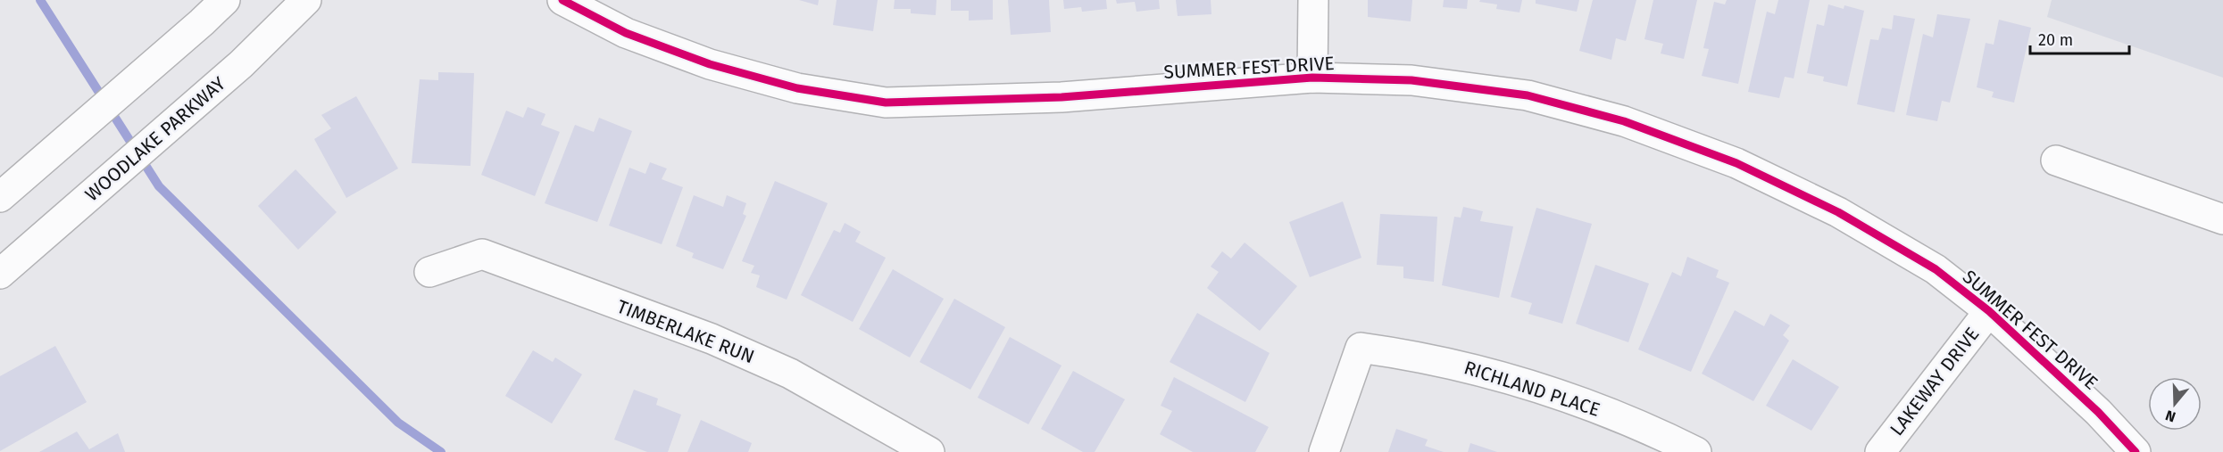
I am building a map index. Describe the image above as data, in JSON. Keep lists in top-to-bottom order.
{
  "streets": {
    "street": [
      "SUMMER FEST DRIVE",
      "WOODLAKE PARKWAY",
      "TIMBERLAKE RUN",
      "LAKEWAY DRIVE",
      "RICHLAND PLACE"
    ]
  },
  "crossings": [
    ["SUMMER FEST DRIVE", "LAKEWAY DRIVE"]
  ],
  "scale_bar": "20 m",
  "north": "bottom"
}
